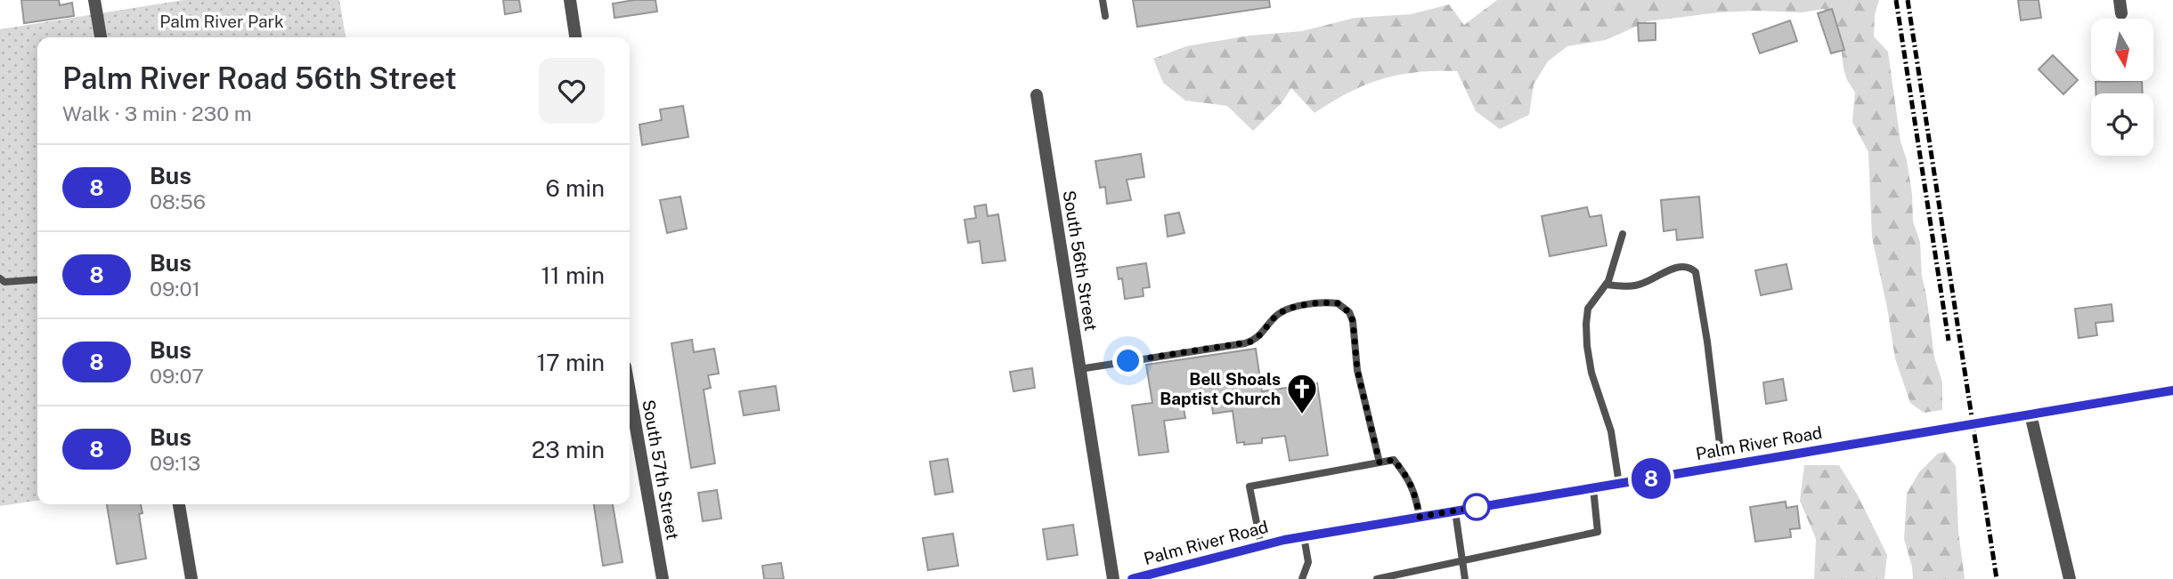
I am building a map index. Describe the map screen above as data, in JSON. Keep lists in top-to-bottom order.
{
  "streets": {
    "street": ["South 56th Street", "Palm River Road", "South 57th Street"]
  },
  "parks": ["Palm River Park"],
  "places": {
    "church": ["Bell Shoals Baptist Church"]
  },
  "lines": ["bus line 8"],
  "north": "bottom",
  "page": {
    "on_map": "8",
    "heading": ["Palm River Road 56th Street", "Walk · 3 min · 230 m"],
    "list": [
      {
        "mark": "8",
        "name": "Bus",
        "note": "08:56",
        "value": "6 min"
      },
      {
        "mark": "8",
        "name": "Bus",
        "note": "09:01",
        "value": "11 min"
      },
      {
        "mark": "8",
        "name": "Bus",
        "note": "09:07",
        "value": "17 min"
      },
      {
        "mark": "8",
        "name": "Bus",
        "note": "09:13",
        "value": "23 min"
      }
    ]
  }
}
